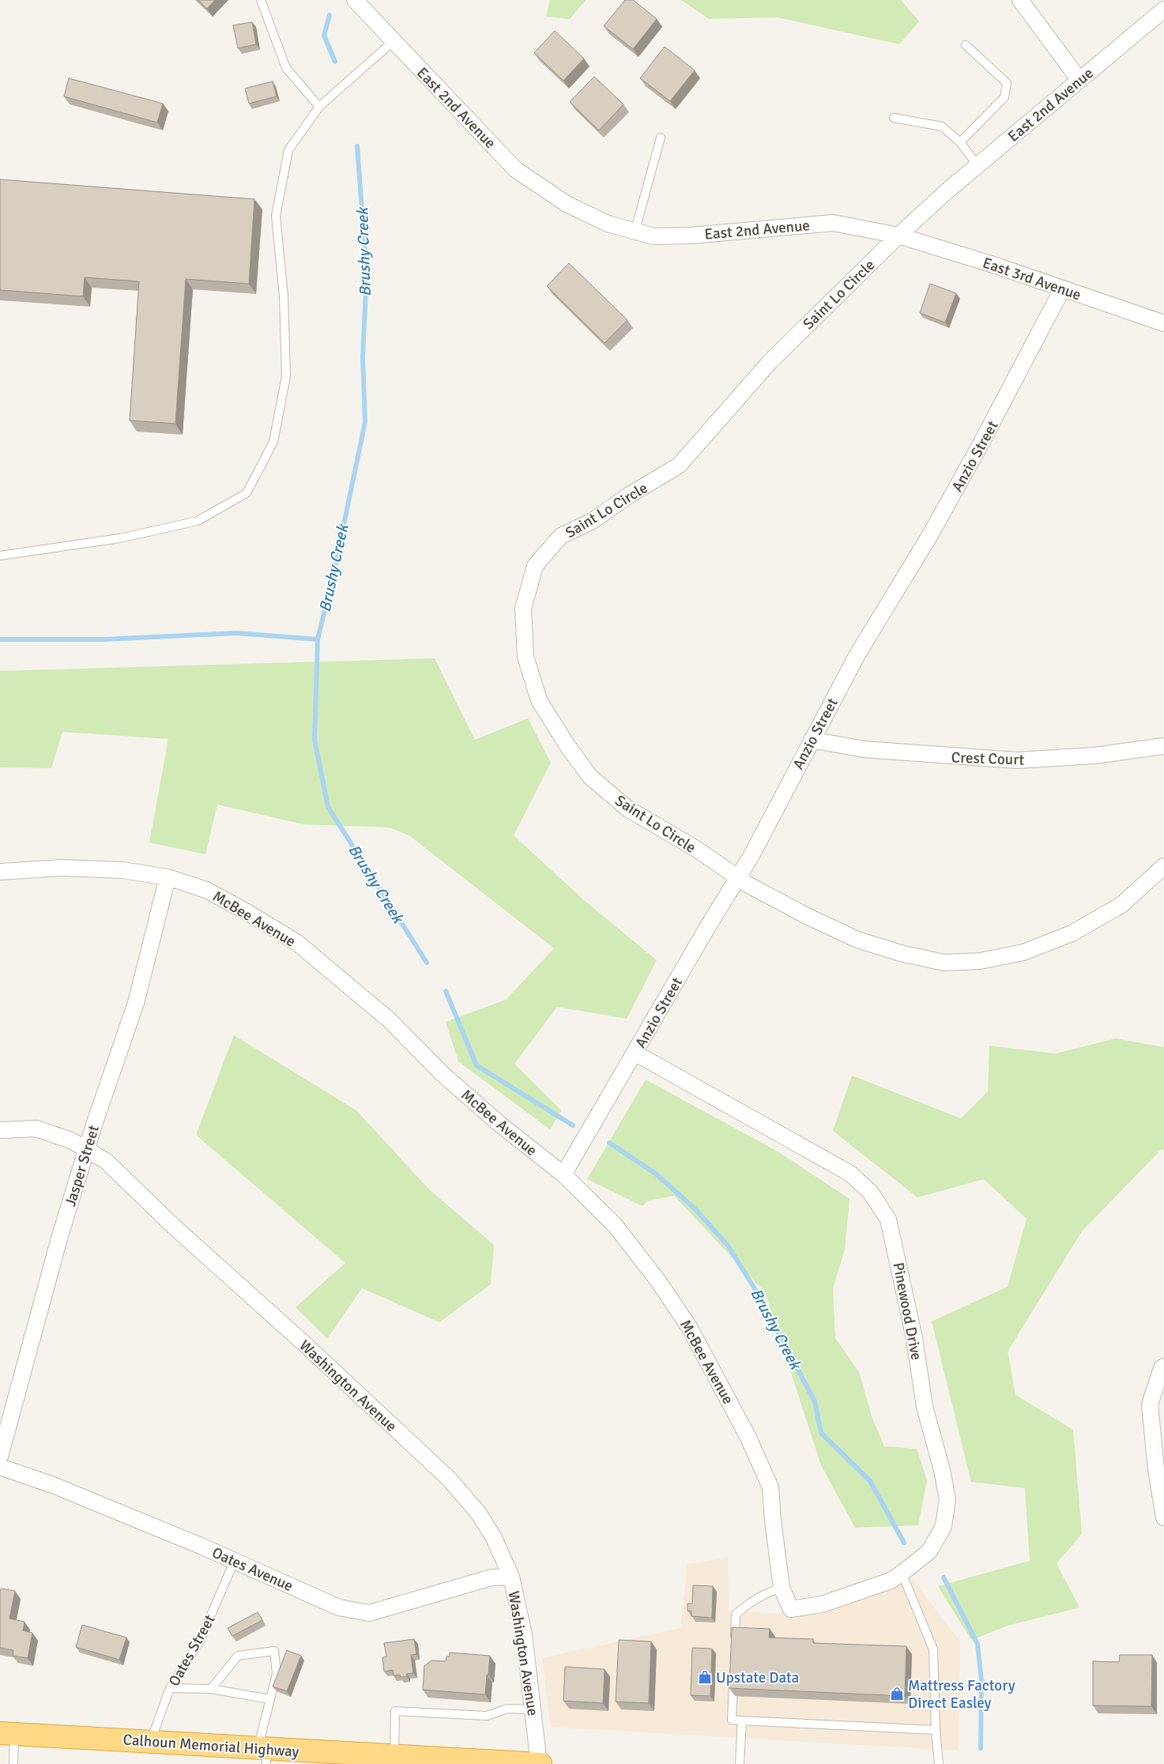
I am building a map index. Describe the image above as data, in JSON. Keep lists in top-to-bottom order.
{
  "streets": {
    "highway": ["Calhoun Memorial Highway"],
    "street": [
      "East 2nd Avenue",
      "East 3rd Avenue",
      "Saint Lo Circle",
      "Anzio Street",
      "Crest Court",
      "McBee Avenue",
      "Jasper Street",
      "Pinewood Drive",
      "Washington Avenue",
      "Oates Avenue"
    ],
    "lane": ["Oates Street"]
  },
  "crossings": [
    ["East 2nd Avenue", "East 3rd Avenue"],
    ["East 2nd Avenue", "Saint Lo Circle"],
    ["East 3rd Avenue", "Saint Lo Circle"],
    ["East 3rd Avenue", "Anzio Street"],
    ["Saint Lo Circle", "Anzio Street"],
    ["Anzio Street", "Crest Court"],
    ["Anzio Street", "McBee Avenue"],
    ["Anzio Street", "Pinewood Drive"],
    ["McBee Avenue", "Jasper Street"],
    ["McBee Avenue", "Pinewood Drive"],
    ["Jasper Street", "Washington Avenue"],
    ["Washington Avenue", "Oates Avenue"],
    ["Washington Avenue", "Calhoun Memorial Highway"],
    ["Oates Avenue", "Oates Street"],
    ["Oates Street", "Calhoun Memorial Highway"]
  ],
  "water": ["Brushy Creek"],
  "places": {
    "shop": ["Upstate Data", "Mattress Factory Direct Easley"]
  }
}
